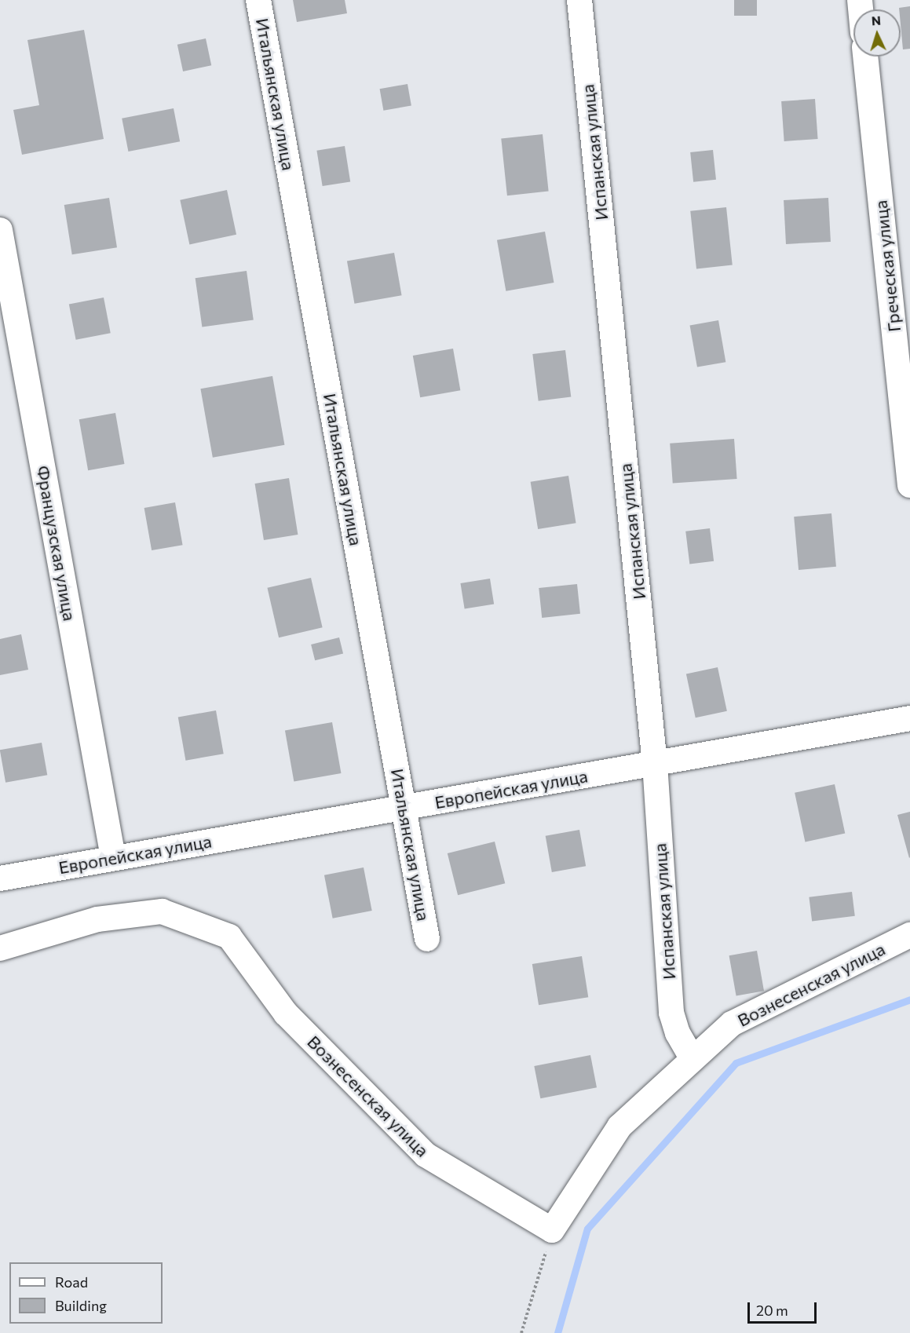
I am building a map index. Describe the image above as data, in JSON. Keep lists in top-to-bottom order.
{
  "streets": {
    "street": [
      "Итальянская улица",
      "Испанская улица",
      "Греческая улица",
      "Французская улица",
      "Европейская улица",
      "Вознесенская улица"
    ]
  },
  "crossings": [
    ["Итальянская улица", "Европейская улица"],
    ["Испанская улица", "Европейская улица"],
    ["Испанская улица", "Вознесенская улица"],
    ["Французская улица", "Европейская улица"]
  ],
  "legend": ["Road", "Building"],
  "scale_bar": "20 m",
  "north": "top"
}
